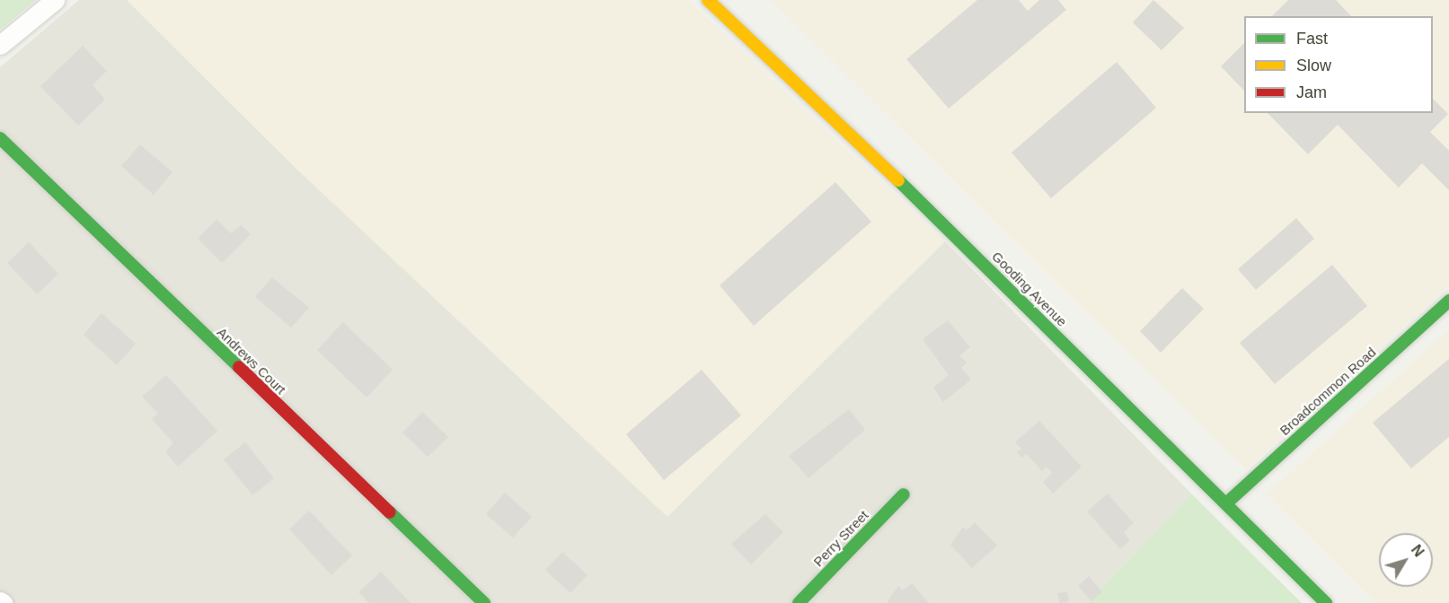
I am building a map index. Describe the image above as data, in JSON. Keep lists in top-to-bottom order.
{
  "streets": {
    "street": [
      "Gooding Avenue",
      "Andrews Court",
      "Broadcommon Road",
      "Perry Street"
    ]
  },
  "crossings": [
    ["Gooding Avenue", "Broadcommon Road"]
  ],
  "legend": ["Fast", "Slow", "Jam"],
  "north": "top right"
}
